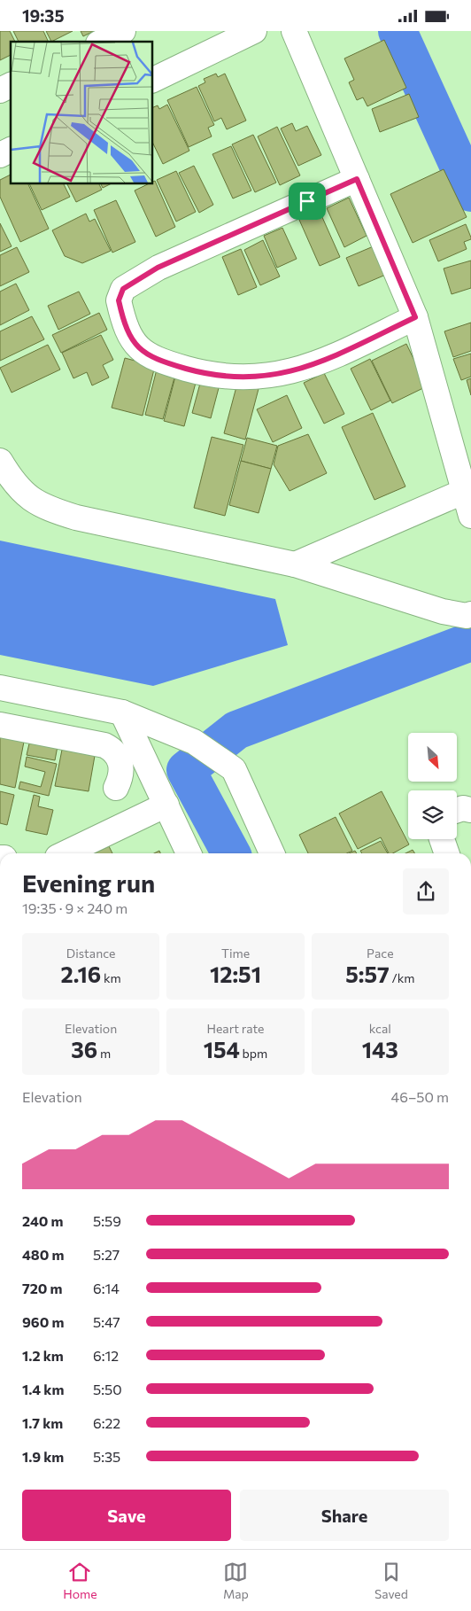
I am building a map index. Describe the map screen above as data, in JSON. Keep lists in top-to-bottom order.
{
  "north": "bottom right",
  "page": {
    "status": "19:35",
    "heading": ["Evening run", "19:35 · 9 × 240 m"],
    "stats": [
      ["Distance", "2.16 km"],
      ["Time", "12:51"],
      ["Pace", "5:57 /km"],
      ["Elevation", "36 m"],
      ["Heart rate", "154 bpm"],
      ["kcal", "143"]
    ],
    "chart": ["Elevation", "46–50 m"],
    "list": [
      {
        "name": "240 m",
        "note": "5:59"
      },
      {
        "name": "480 m",
        "note": "5:27"
      },
      {
        "name": "720 m",
        "note": "6:14"
      },
      {
        "name": "960 m",
        "note": "5:47"
      },
      {
        "name": "1.2 km",
        "note": "6:12"
      },
      {
        "name": "1.4 km",
        "note": "5:50"
      },
      {
        "name": "1.7 km",
        "note": "6:22"
      },
      {
        "name": "1.9 km",
        "note": "5:35"
      }
    ],
    "buttons": ["Save", "Share"],
    "tabs": ["Home", "Map", "Saved"]
  }
}
